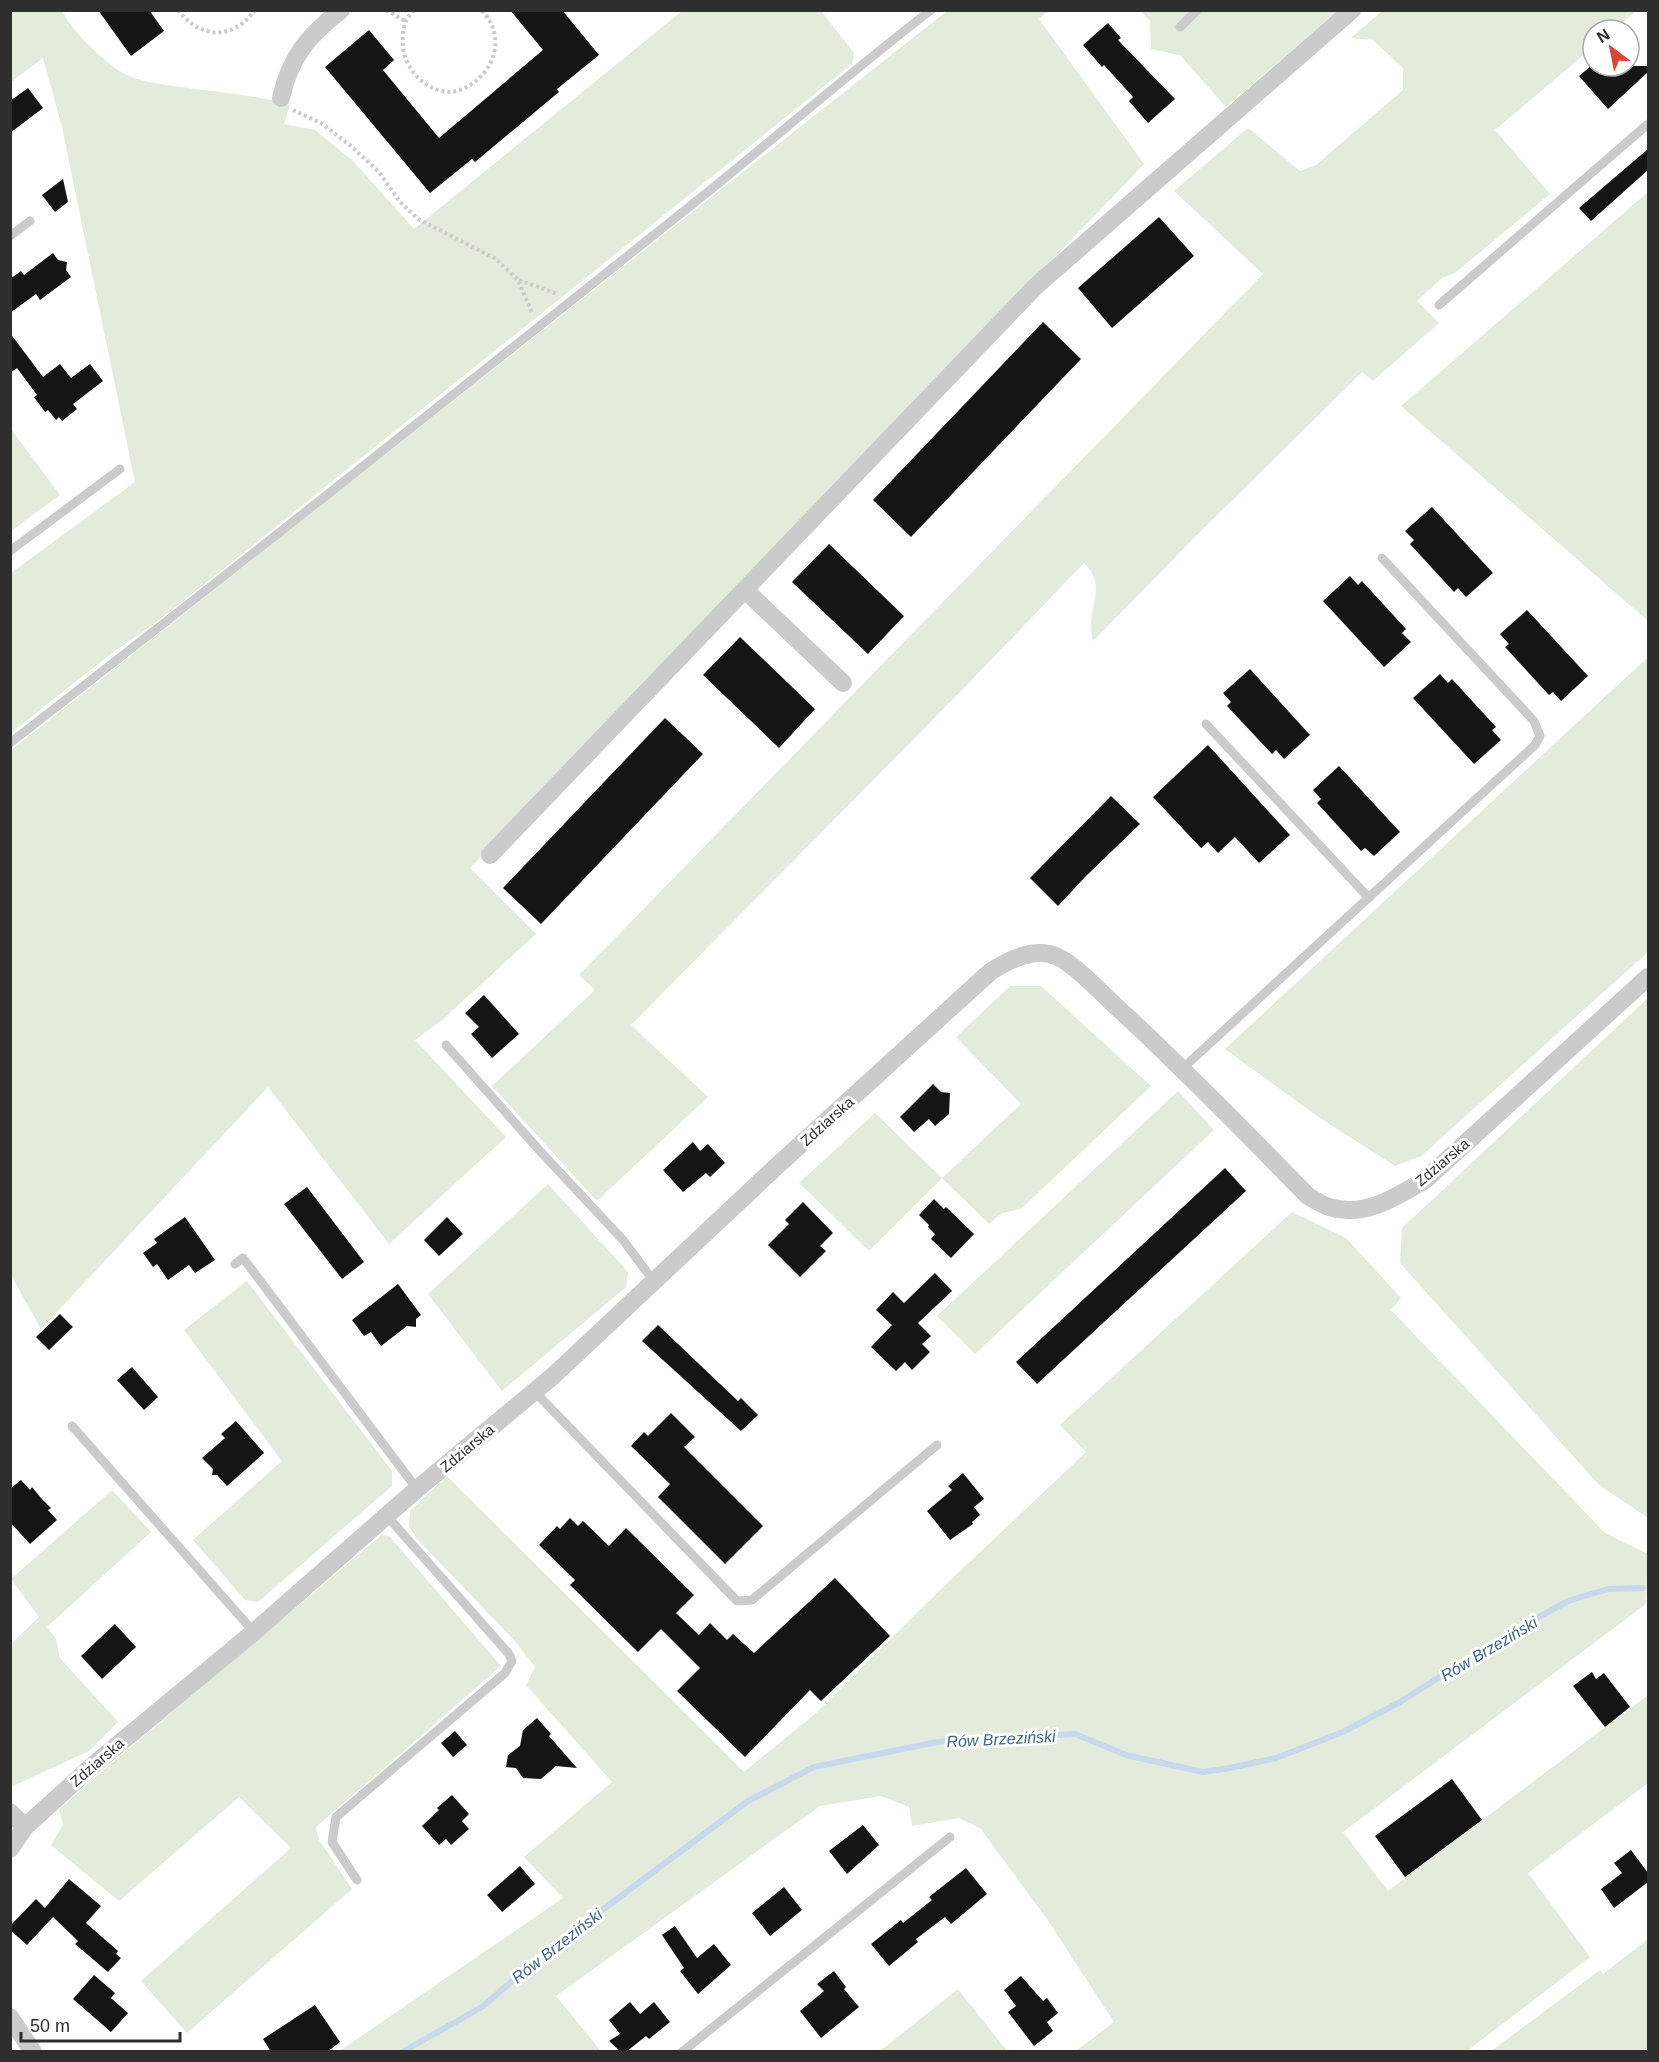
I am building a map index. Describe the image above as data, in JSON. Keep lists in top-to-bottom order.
{
  "streets": {
    "street": ["Zdziarska"]
  },
  "water": ["Rów Brzeziński"],
  "scale_bar": "50 m",
  "north": "top left"
}
